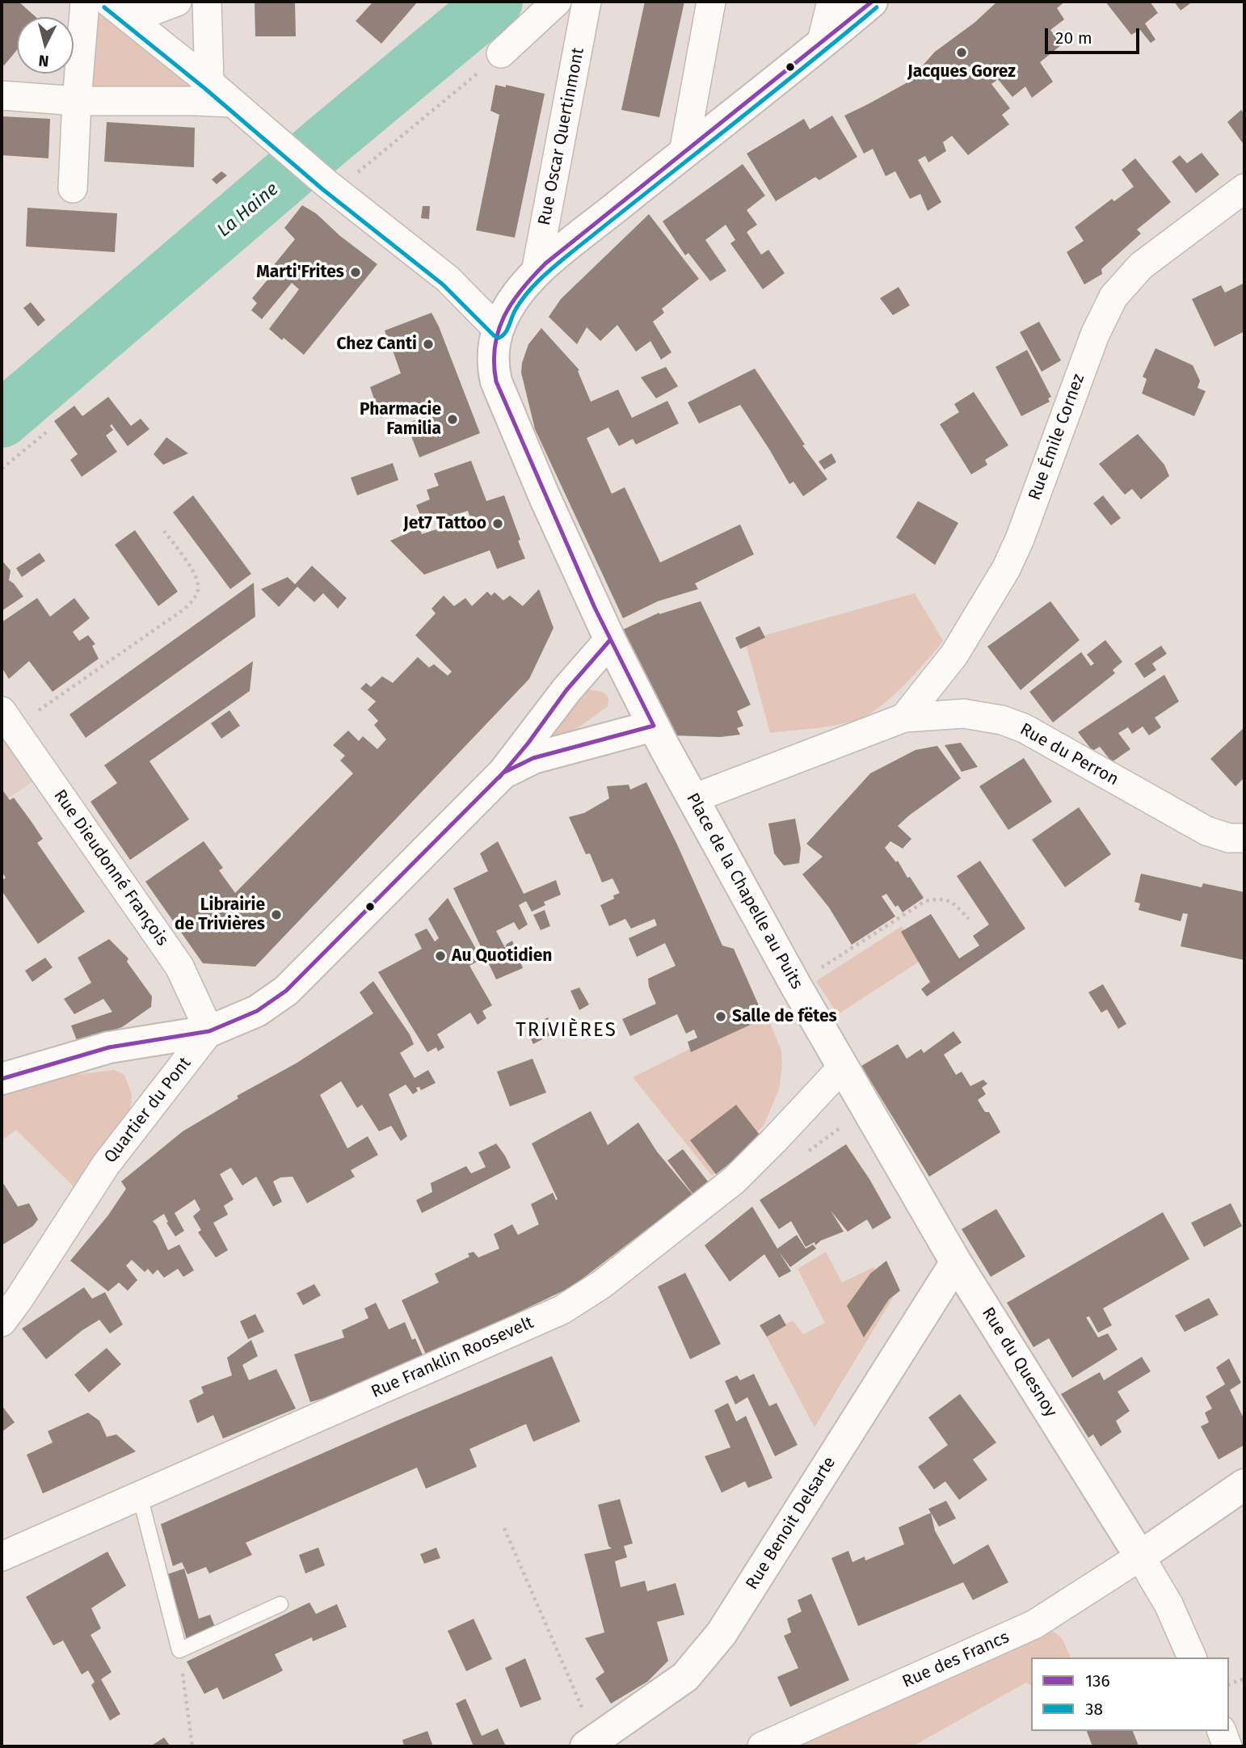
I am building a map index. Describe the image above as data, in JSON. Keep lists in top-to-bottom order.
{
  "streets": {
    "street": [
      "Rue Oscar Quertinmont",
      "Rue Émile Cornez",
      "Rue du Perron",
      "Rue Dieudonné François",
      "Place de la Chapelle au Puits",
      "Quartier du Pont",
      "Rue Franklin Roosevelt",
      "Rue du Quesnoy",
      "Rue Benoit Delsarte",
      "Rue des Francs"
    ]
  },
  "crossings": [
    ["Rue Oscar Quertinmont", "Place de la Chapelle au Puits"],
    ["Rue Émile Cornez", "Rue du Perron"],
    ["Rue du Perron", "Place de la Chapelle au Puits"],
    ["Rue Dieudonné François", "Quartier du Pont"],
    ["Place de la Chapelle au Puits", "Rue Franklin Roosevelt"],
    ["Place de la Chapelle au Puits", "Rue du Quesnoy"],
    ["Rue Franklin Roosevelt", "Rue du Quesnoy"],
    ["Rue du Quesnoy", "Rue Benoit Delsarte"],
    ["Rue du Quesnoy", "Rue des Francs"]
  ],
  "districts": ["TRIVIÈRES"],
  "water": ["La Haine"],
  "places": [
    "Jacques Gorez",
    "Marti'Frites",
    "Chez Canti",
    "Pharmacie Familia",
    "Jet7 Tattoo",
    "Librairie de Trivières",
    "Au Quotidien",
    "Salle de fëtes"
  ],
  "lines": ["transit line 136", "transit line 38"],
  "legend": ["136", "38"],
  "scale_bar": "20 m",
  "north": "bottom"
}
